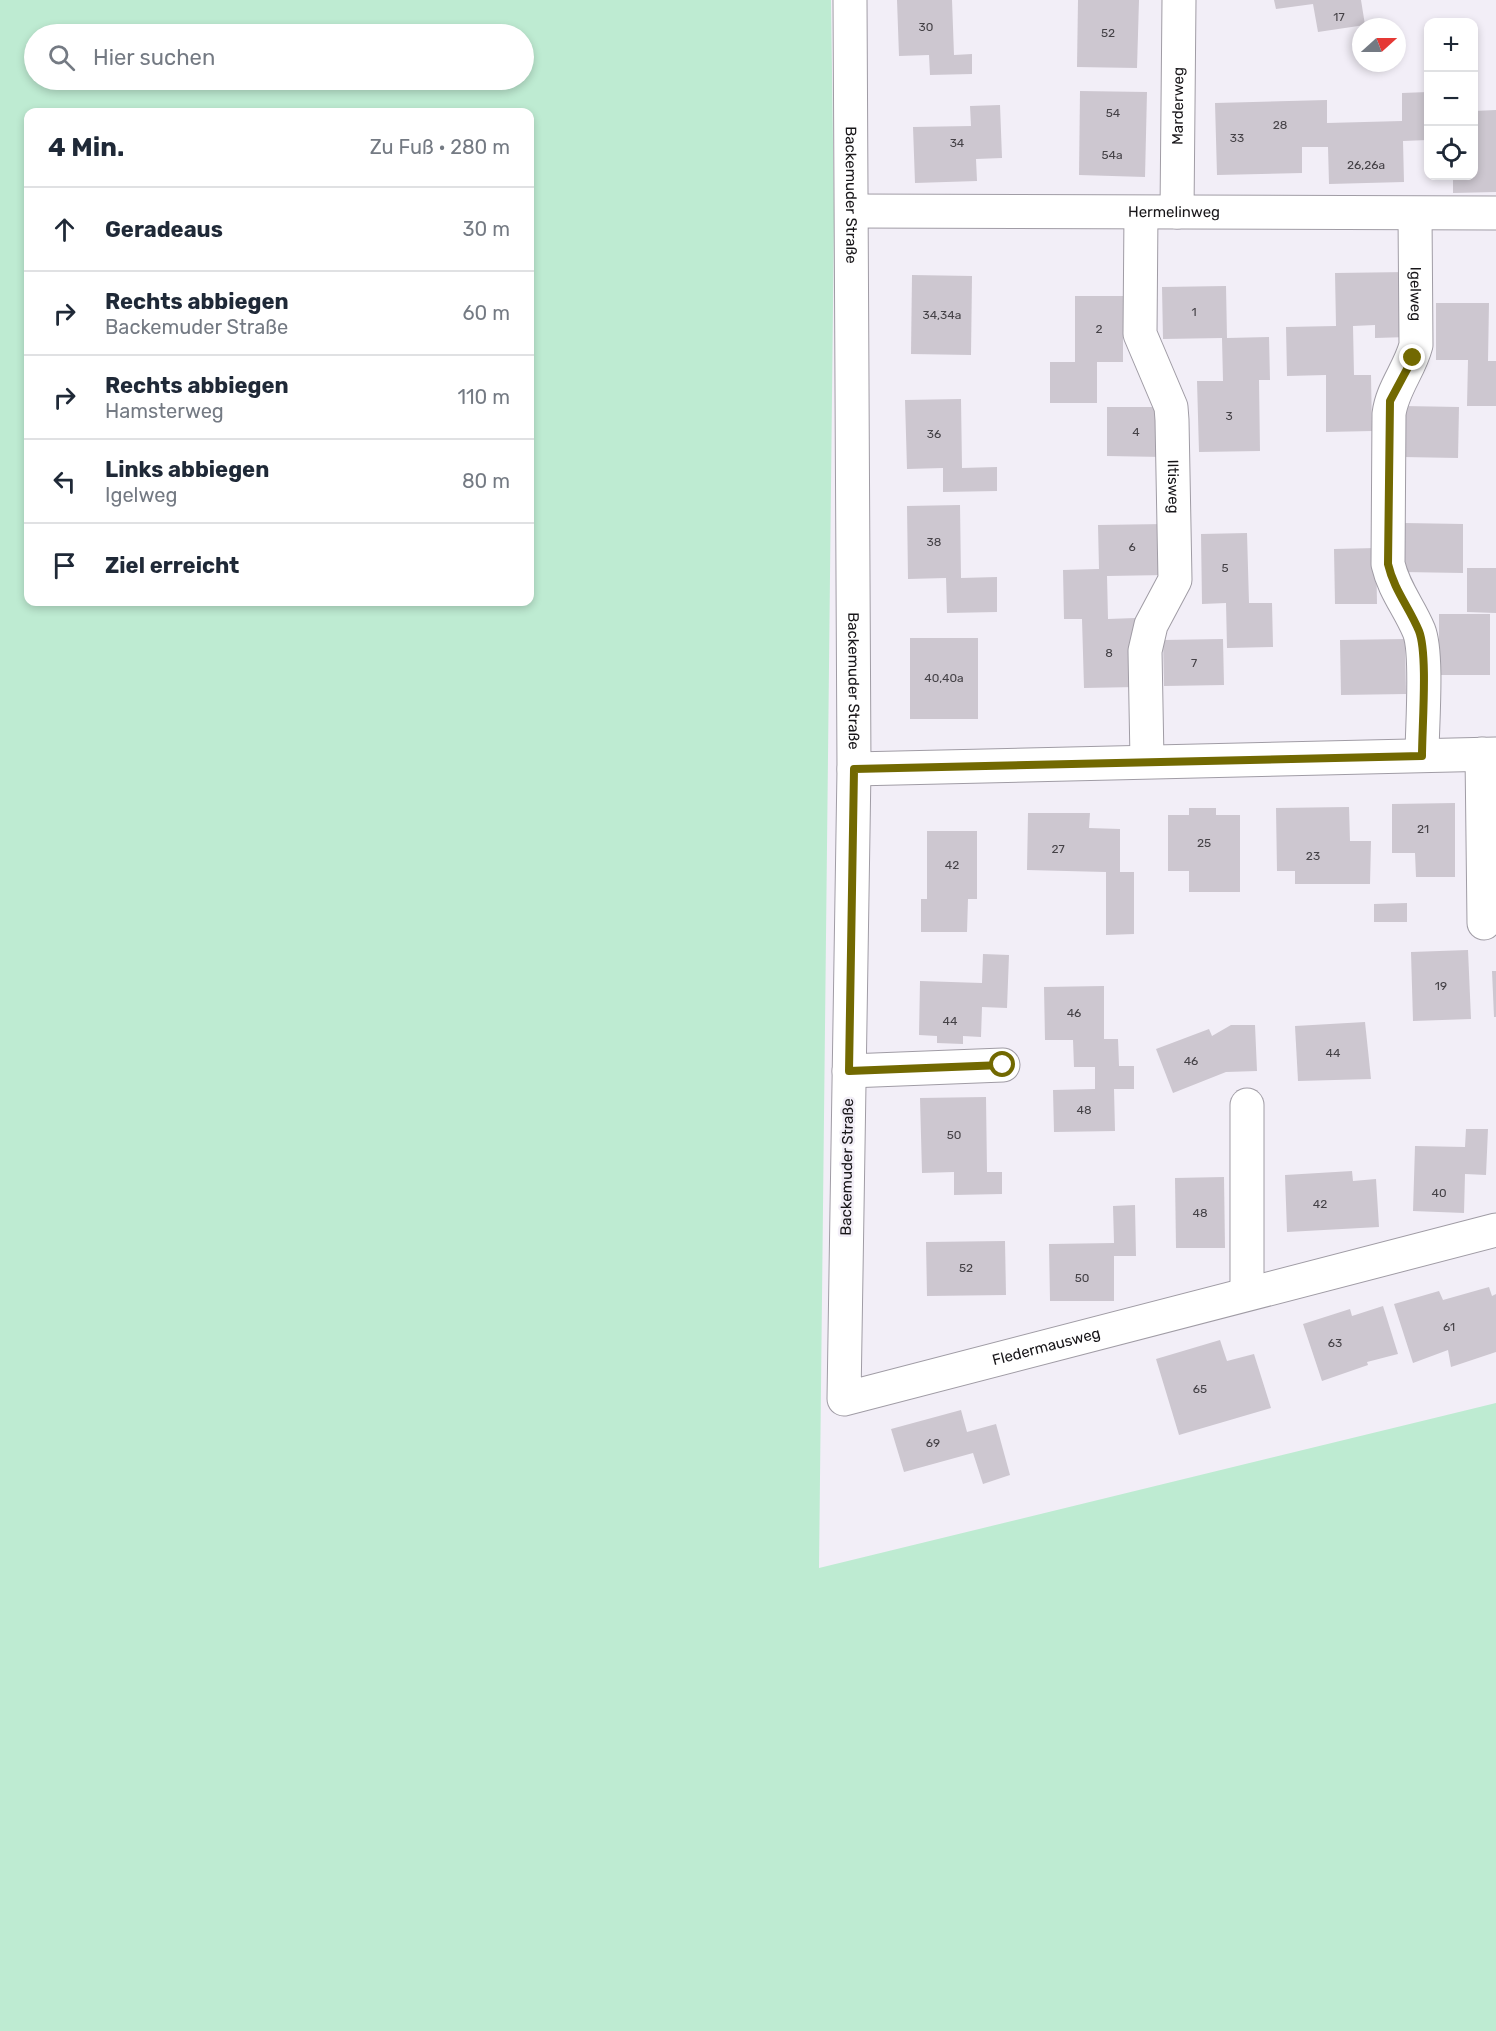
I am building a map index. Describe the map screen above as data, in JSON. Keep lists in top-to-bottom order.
{
  "streets": {
    "street": [
      "Marderweg",
      "Backemuder Straße",
      "Hermelinweg",
      "Igelweg",
      "Iltisweg",
      "Fledermausweg"
    ]
  },
  "crossings": [
    ["Marderweg", "Hermelinweg"],
    ["Backemuder Straße", "Hermelinweg"],
    ["Backemuder Straße", "Fledermausweg"],
    ["Hermelinweg", "Igelweg"],
    ["Hermelinweg", "Iltisweg"]
  ],
  "house_numbers": [
    "17",
    "30",
    "52",
    "54",
    "28",
    "33",
    "34",
    "54a",
    "26,26a",
    "1",
    "34,34a",
    "2",
    "3",
    "4",
    "36",
    "38",
    "6",
    "5",
    "8",
    "7",
    "40,40a",
    "21",
    "25",
    "27",
    "23",
    "42",
    "19",
    "46",
    "44",
    "44",
    "46",
    "48",
    "50",
    "40",
    "42",
    "48",
    "52",
    "50",
    "61",
    "63",
    "65",
    "69"
  ],
  "north": "right",
  "page": {
    "map_buttons": ["+", "−"],
    "search": "Hier suchen",
    "heading": ["4 Min.", "Zu Fuß · 280 m"],
    "list": [
      ["Geradeaus", "30 m"],
      ["Rechts abbiegen", "Backemuder Straße", "60 m"],
      ["Rechts abbiegen", "Hamsterweg", "110 m"],
      ["Links abbiegen", "Igelweg", "80 m"],
      "Ziel erreicht"
    ]
  }
}
